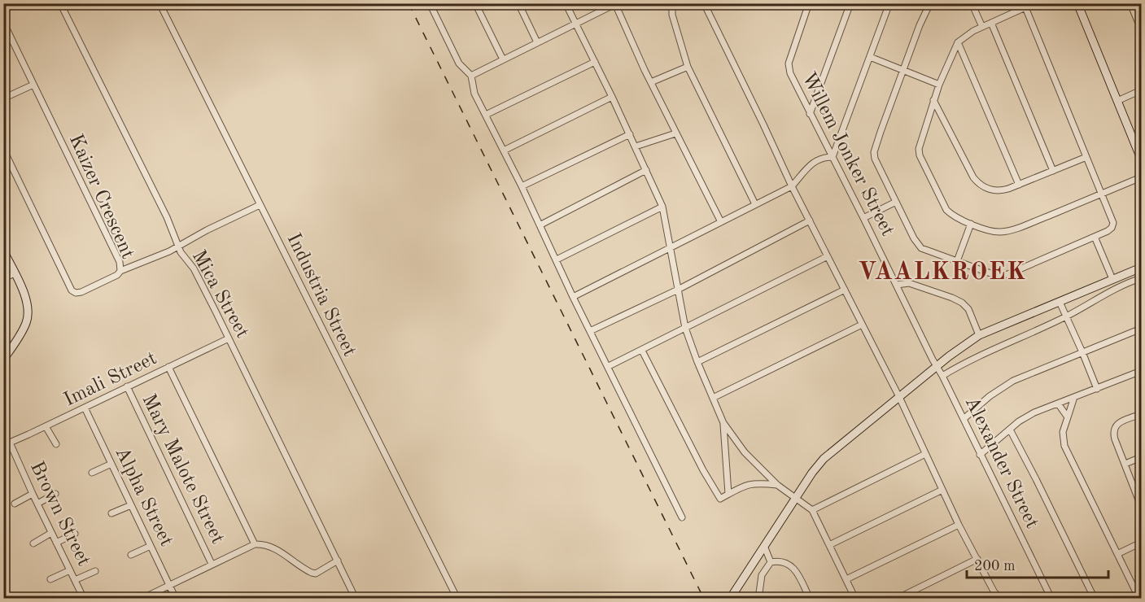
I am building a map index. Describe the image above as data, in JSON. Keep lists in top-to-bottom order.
{
  "streets": {
    "street": [
      "Willem Jonker Street",
      "Kaizer Crescent",
      "Mica Street",
      "Industria Street",
      "Imali Street",
      "Alexander Street",
      "Mary Malote Street",
      "Alpha Street",
      "Brown Street"
    ]
  },
  "crossings": [
    ["Willem Jonker Street", "Alexander Street"],
    ["Mica Street", "Imali Street"],
    ["Imali Street", "Mary Malote Street"],
    ["Imali Street", "Alpha Street"],
    ["Imali Street", "Brown Street"]
  ],
  "districts": ["VAALKROEK"],
  "scale_bar": "200 m"
}
